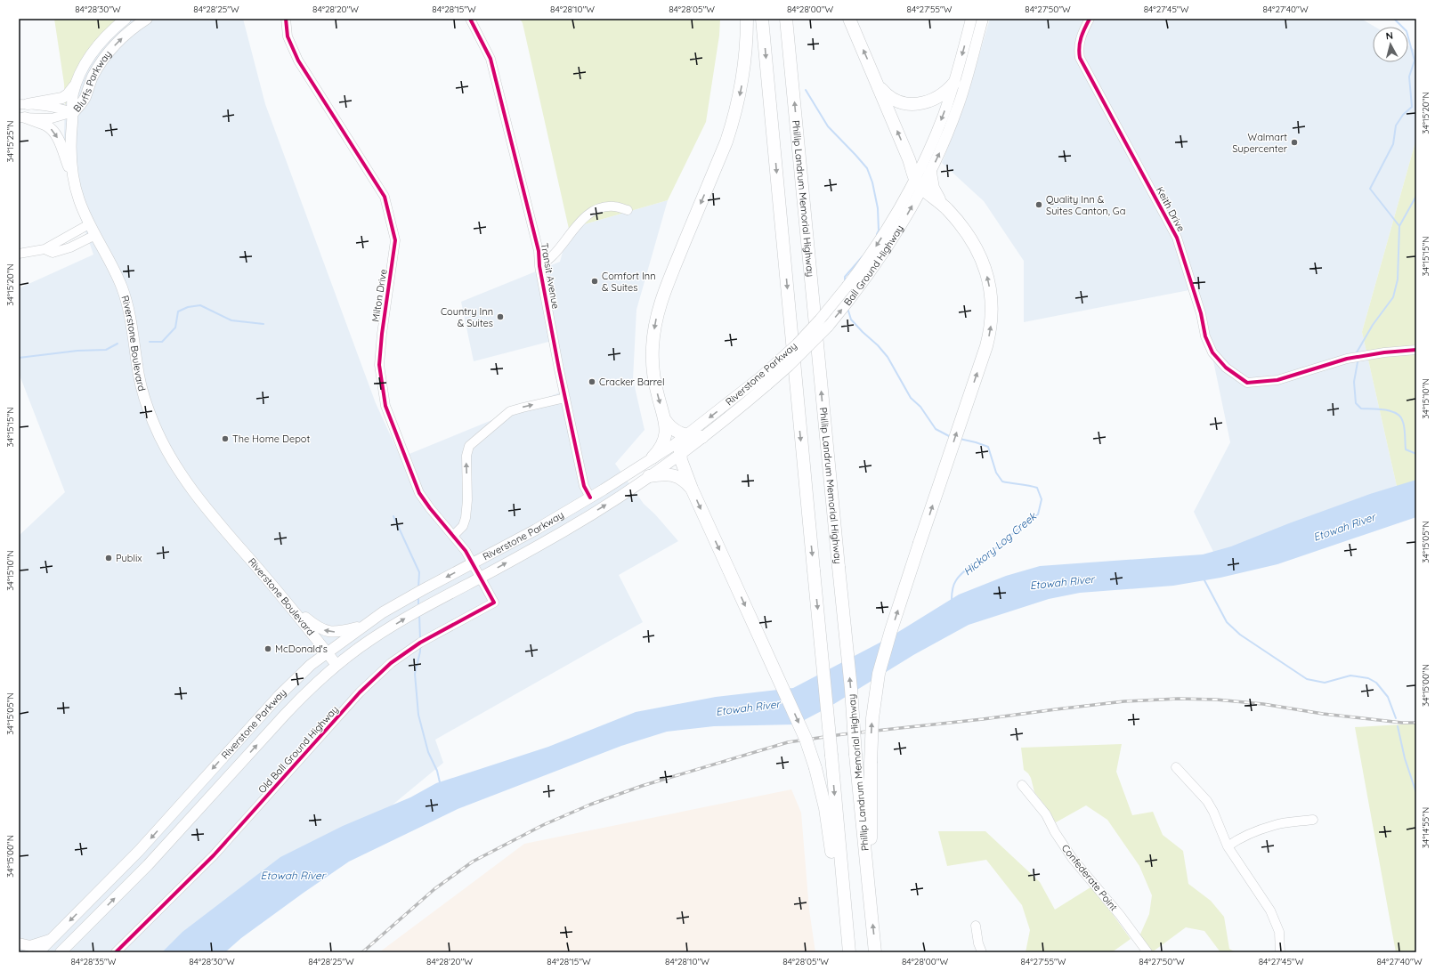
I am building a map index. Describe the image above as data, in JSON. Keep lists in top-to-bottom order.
{
  "streets": {
    "highway": ["Phillip Landrum Memorial Highway"],
    "main road": [
      "Bluffs Parkway",
      "Ball Ground Highway",
      "Riverstone Boulevard",
      "Riverstone Parkway"
    ],
    "street": [
      "Keith Drive",
      "Transit Avenue",
      "Milton Drive",
      "Old Ball Ground Highway",
      "Confederate Point"
    ]
  },
  "crossings": [
    ["Bluffs Parkway", "Riverstone Boulevard"],
    ["Ball Ground Highway", "Riverstone Parkway"],
    ["Transit Avenue", "Riverstone Parkway"],
    ["Milton Drive", "Riverstone Parkway"],
    ["Milton Drive", "Old Ball Ground Highway"],
    ["Riverstone Boulevard", "Riverstone Parkway"],
    ["Riverstone Parkway", "Old Ball Ground Highway"]
  ],
  "water": ["Etowah River", "Hickory Log Creek"],
  "places": [
    "Walmart Supercenter",
    "Quality Inn & Suites Canton, Ga",
    "Comfort Inn & Suites",
    "Country Inn & Suites",
    "Cracker Barrel",
    "The Home Depot",
    "Publix",
    "McDonald's"
  ],
  "north": "top",
  "coordinates": [
    "84°28'30\"W",
    "84°28'25\"W",
    "84°28'20\"W",
    "84°28'15\"W",
    "84°28'10\"W",
    "84°28'05\"W",
    "84°28'00\"W",
    "84°27'55\"W",
    "84°27'50\"W",
    "84°27'45\"W",
    "84°27'40\"W",
    "34°15'20\"N",
    "34°15'25\"N",
    "34°15'15\"N",
    "34°15'10\"N",
    "34°15'05\"N",
    "34°15'00\"N",
    "34°14'55\"N",
    "84°28'35\"W"
  ]
}
